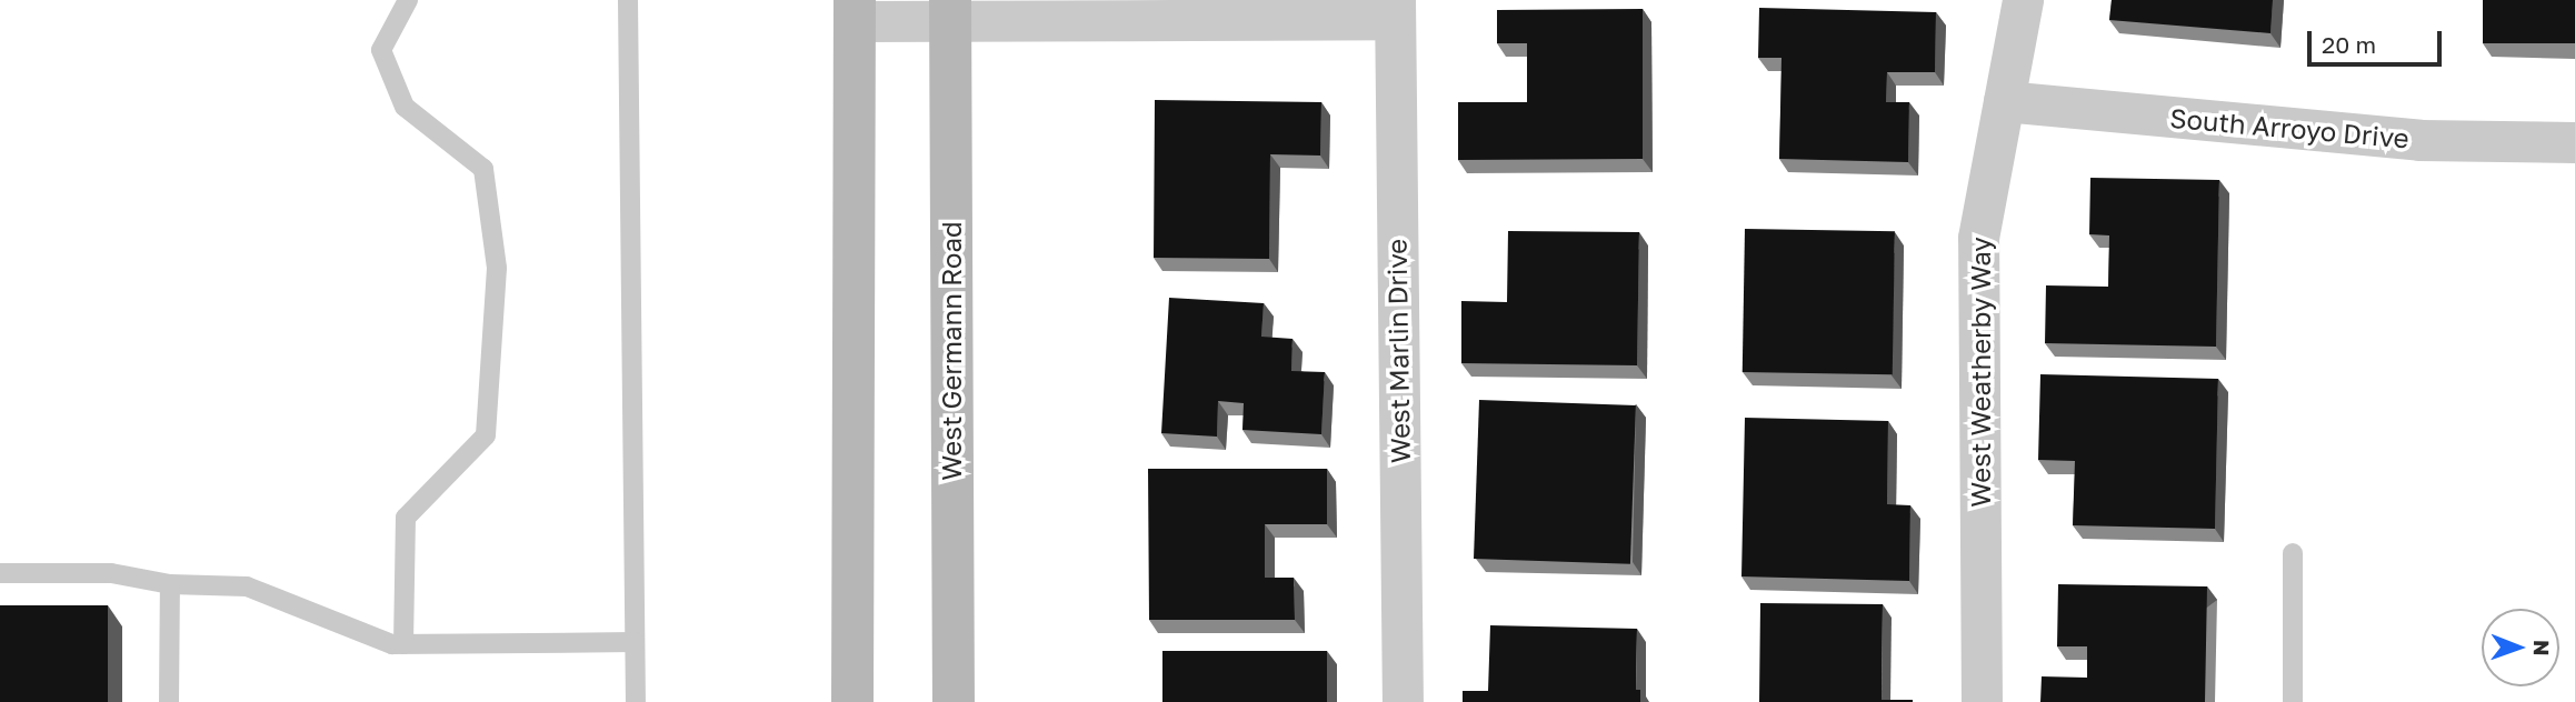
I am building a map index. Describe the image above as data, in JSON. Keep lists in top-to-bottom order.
{
  "streets": {
    "main road": ["West Germann Road"],
    "street": ["South Arroyo Drive", "West Marlin Drive", "West Weatherby Way"]
  },
  "crossings": [
    ["South Arroyo Drive", "West Weatherby Way"]
  ],
  "scale_bar": "20 m",
  "north": "right"
}
